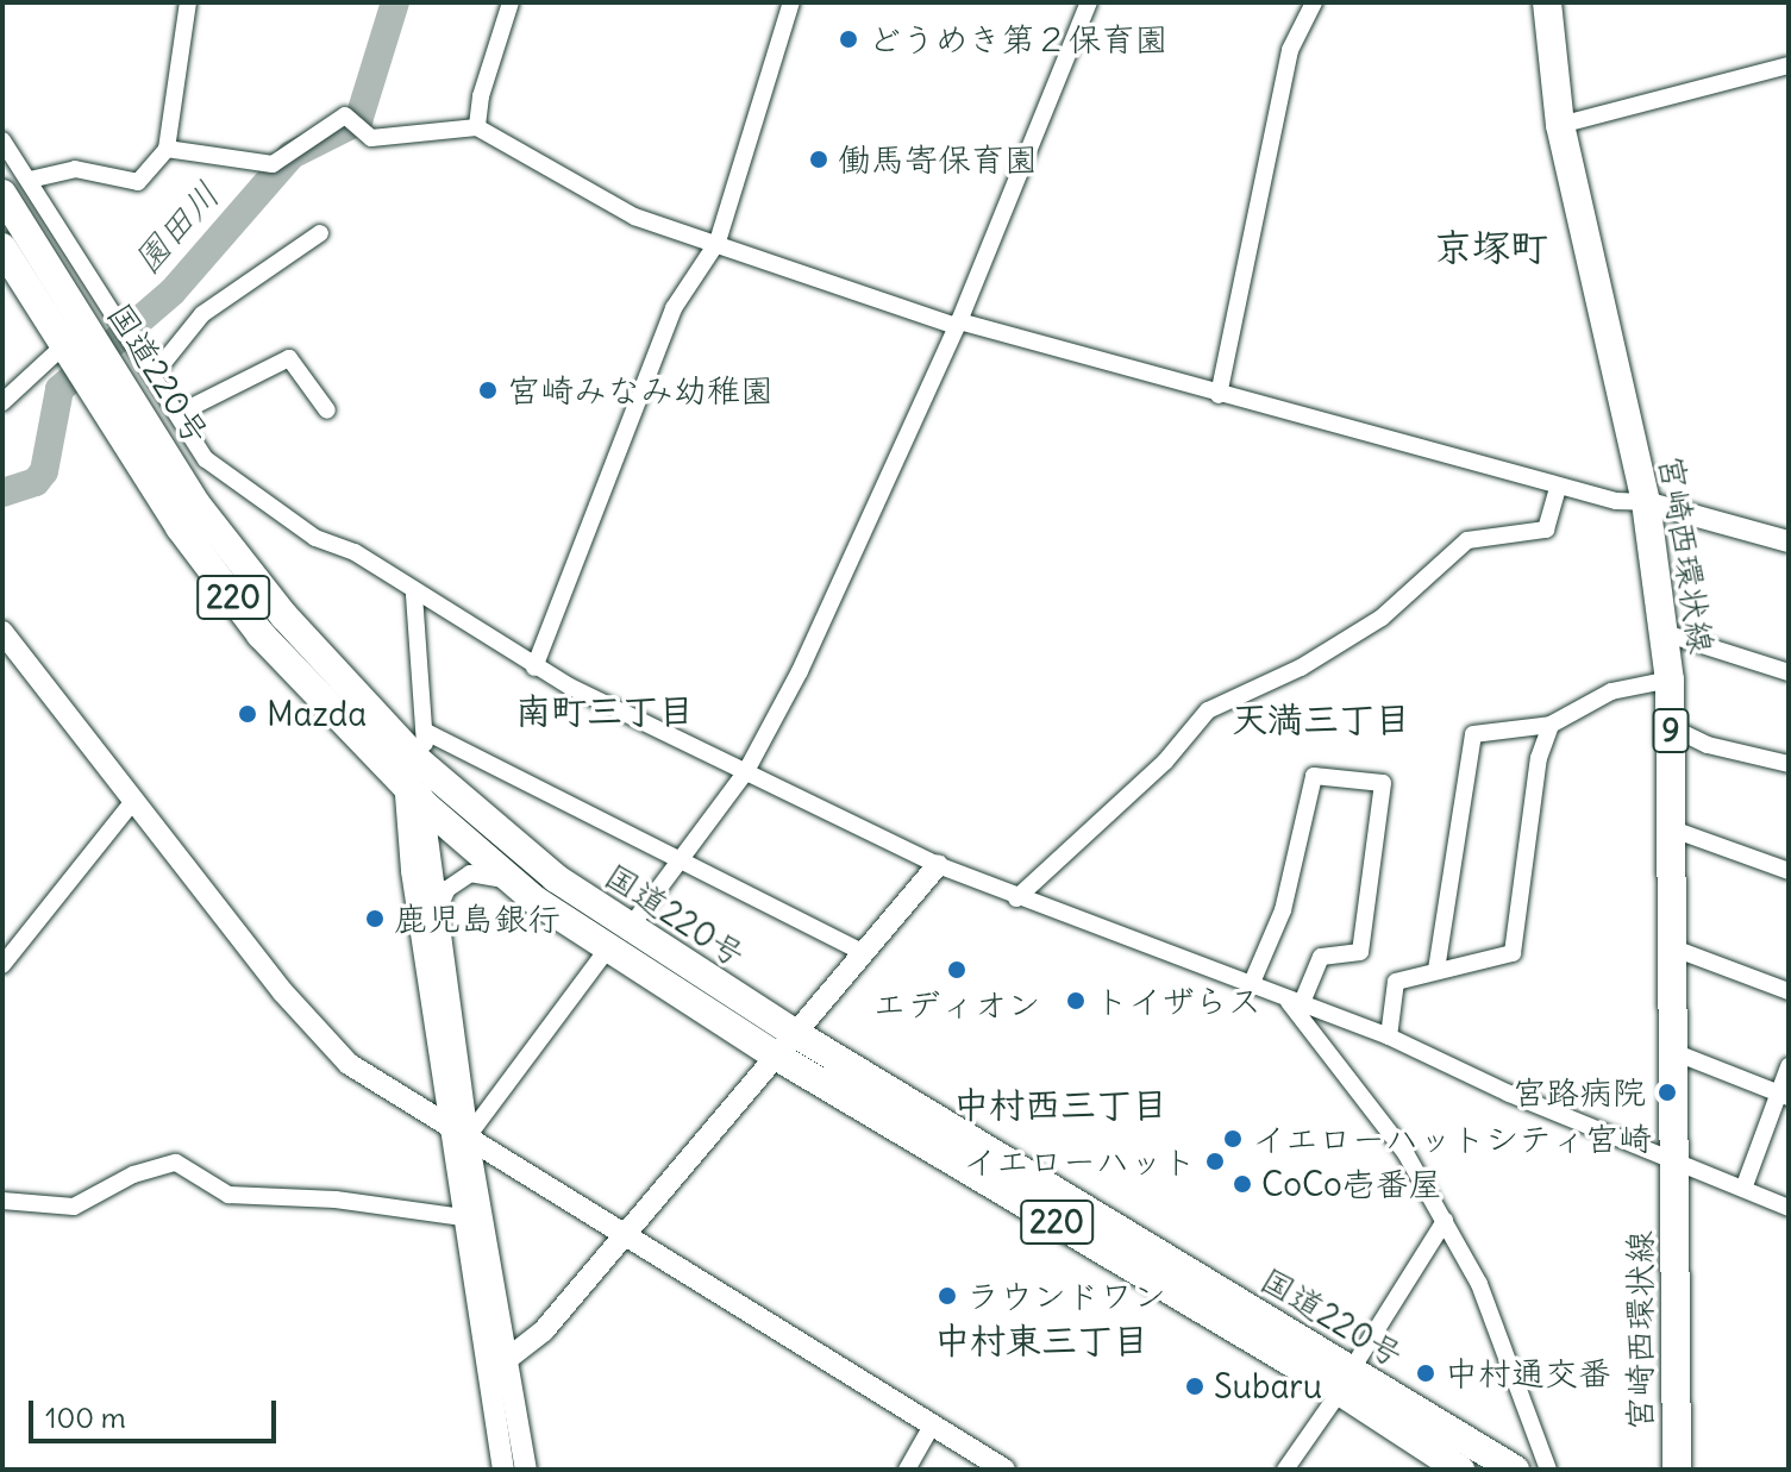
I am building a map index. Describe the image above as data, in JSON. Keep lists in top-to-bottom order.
{
  "streets": {
    "main road": [
      "国道220号",
      "宮崎西環状線",
      "220",
      "9"
    ]
  },
  "districts": [
    "京塚町",
    "南町三丁目",
    "天満三丁目",
    "中村西三丁目",
    "中村東三丁目"
  ],
  "water": ["園田川"],
  "places": [
    "どうめき第２保育園",
    "働馬寄保育園",
    "宮崎みなみ幼稚園",
    "Mazda",
    "鹿児島銀行",
    "エディオン",
    "トイザらス",
    "宮路病院",
    "イエローハットシティ宮崎",
    "イエローハット",
    "CoCo壱番屋",
    "ラウンドワン",
    "中村通交番",
    "Subaru"
  ],
  "scale_bar": "100 m"
}
